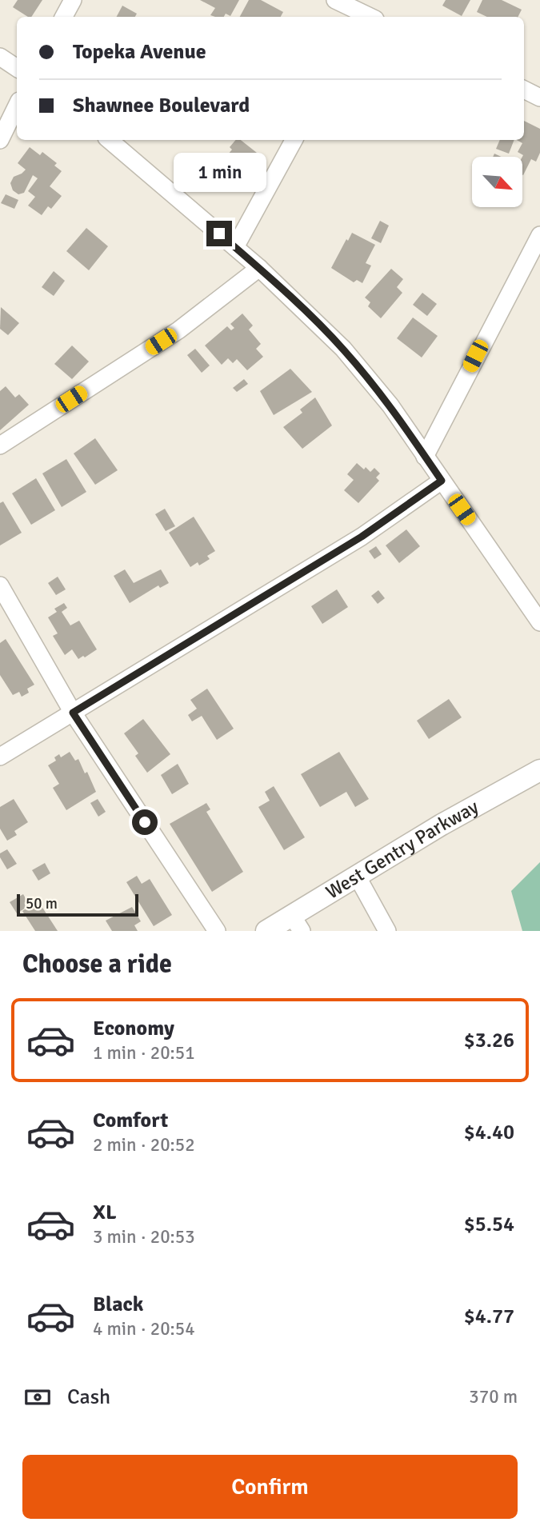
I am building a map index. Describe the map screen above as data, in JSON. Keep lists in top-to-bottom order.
{
  "streets": {
    "main road": ["West Gentry Parkway"]
  },
  "scale_bar": "50 m",
  "north": "bottom right",
  "page": {
    "banner": ["Topeka Avenue", "Shawnee Boulevard"],
    "bubble": "1 min",
    "scale": "50 m",
    "heading": "Choose a ride",
    "list": [
      {
        "name": "Economy",
        "note": "1 min · 20:51",
        "value": "$3.26"
      },
      {
        "name": "Comfort",
        "note": "2 min · 20:52",
        "value": "$4.40"
      },
      {
        "name": "XL",
        "note": "3 min · 20:53",
        "value": "$5.54"
      },
      {
        "name": "Black",
        "note": "4 min · 20:54",
        "value": "$4.77"
      }
    ],
    "pay": ["Cash", "370 m"],
    "buttons": "Confirm"
  }
}
